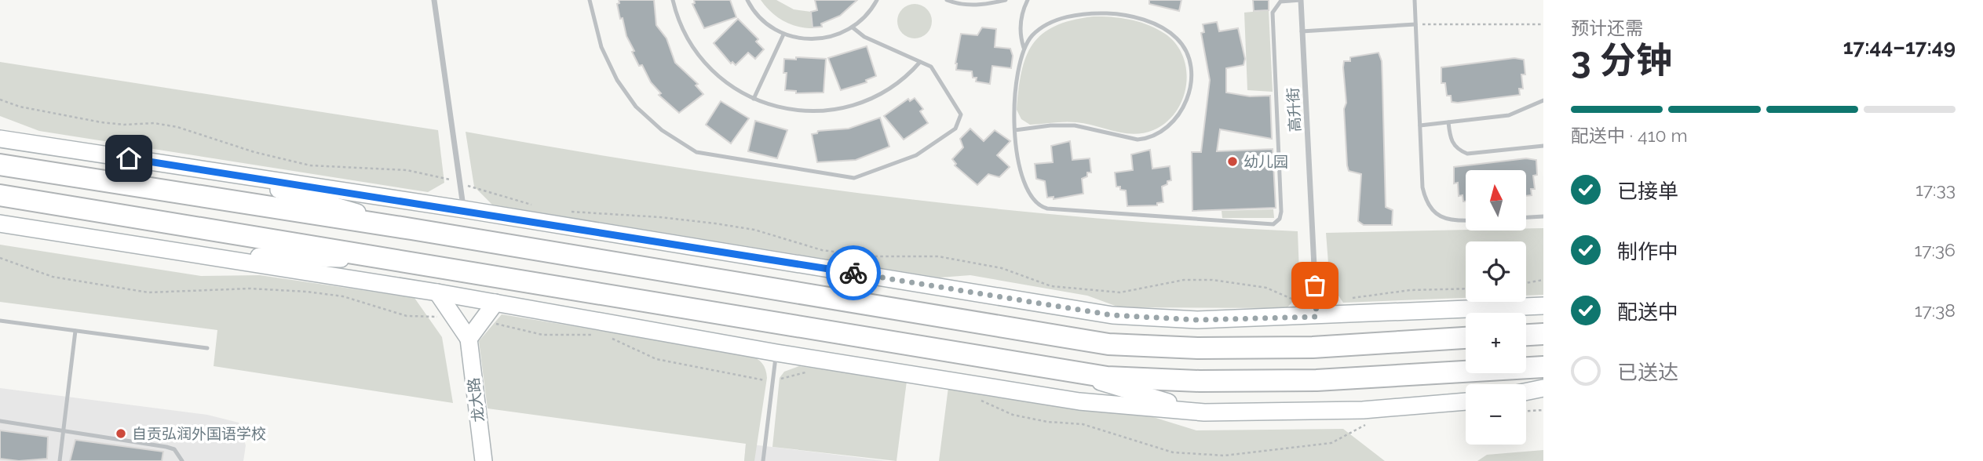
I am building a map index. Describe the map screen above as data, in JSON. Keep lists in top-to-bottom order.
{
  "streets": {
    "street": ["高升街", "龙大路"]
  },
  "places": ["幼儿园", "自贡弘润外国语学校"],
  "north": "top",
  "page": {
    "heading": ["3 分钟", "预计还需", "17:44–17:49"],
    "bar": "配送中 · 410 m",
    "list": [
      ["已接单", "17:33"],
      ["制作中", "17:36"],
      ["配送中", "17:38"],
      "已送达"
    ],
    "map_buttons": ["+", "−"]
  }
}
